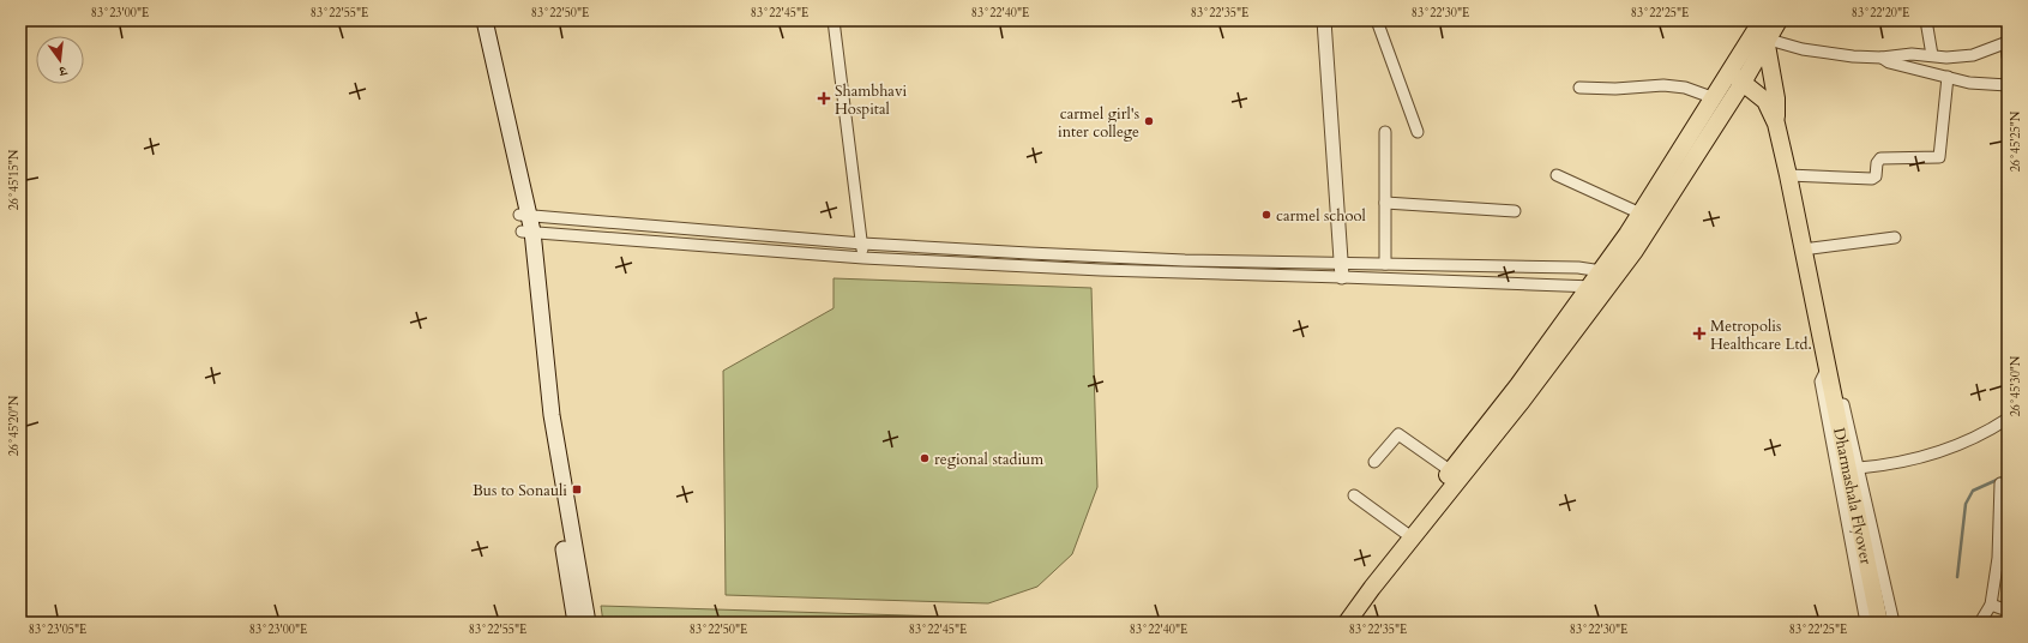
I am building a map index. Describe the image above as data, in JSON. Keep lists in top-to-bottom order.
{
  "streets": {
    "main road": ["Dharmashala Flyover"]
  },
  "places": {
    "health": ["Shambhavi Hospital", "Metropolis Healthcare Ltd."],
    "other": ["carmel girl's inter college", "carmel school", "regional stadium"],
    "transit": ["Bus to Sonauli"]
  },
  "north": "bottom",
  "coordinates": [
    "83°23'00\"E",
    "83°22'55\"E",
    "83°22'50\"E",
    "83°22'45\"E",
    "83°22'40\"E",
    "83°22'35\"E",
    "83°22'30\"E",
    "83°22'25\"E",
    "83°22'20\"E",
    "26°45'25\"N",
    "26°45'15\"N",
    "26°45'30\"N",
    "26°45'20\"N",
    "83°23'05\"E"
  ]
}
